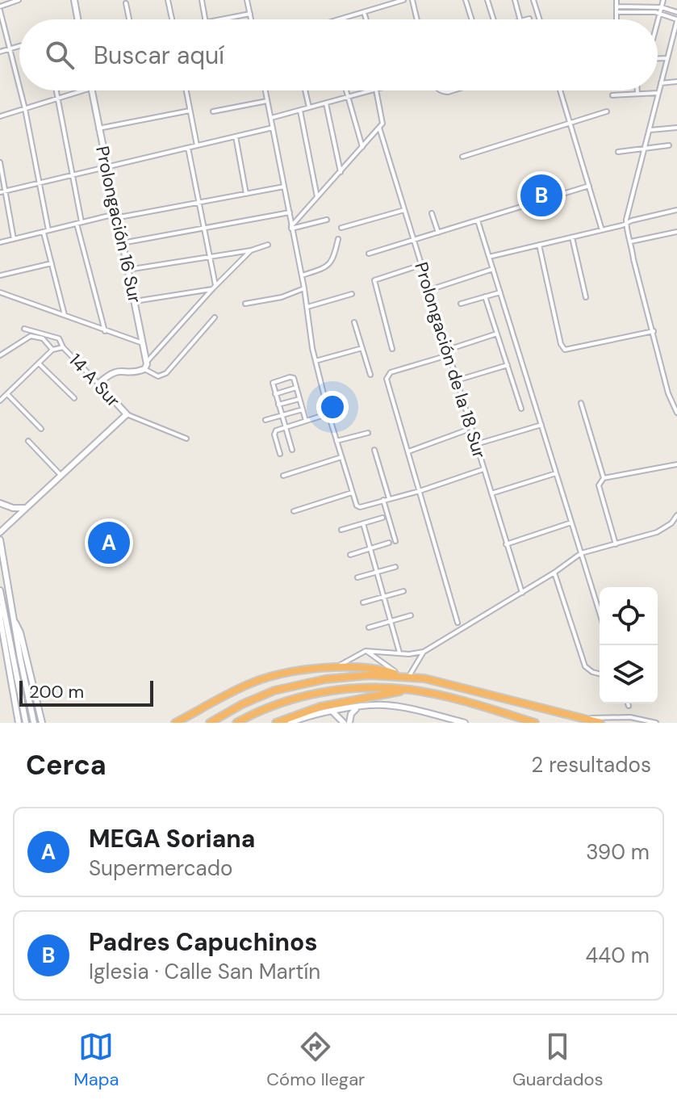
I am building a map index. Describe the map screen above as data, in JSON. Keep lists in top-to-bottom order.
{
  "streets": {
    "street": ["Prolongación 16 Sur", "Prolongación de la 18 Sur", "14 A Sur"]
  },
  "scale_bar": "200 m",
  "page": {
    "search": "Buscar aquí",
    "pins": ["B", "A"],
    "scale": "200 m",
    "heading": ["Cerca", "2 resultados"],
    "list": [
      {
        "mark": "A",
        "name": "MEGA Soriana",
        "note": "Supermercado",
        "value": "390 m"
      },
      {
        "mark": "B",
        "name": "Padres Capuchinos",
        "note": "Iglesia · Calle San Martín",
        "value": "440 m"
      }
    ],
    "nav": ["Mapa", "Cómo llegar", "Guardados"]
  }
}
